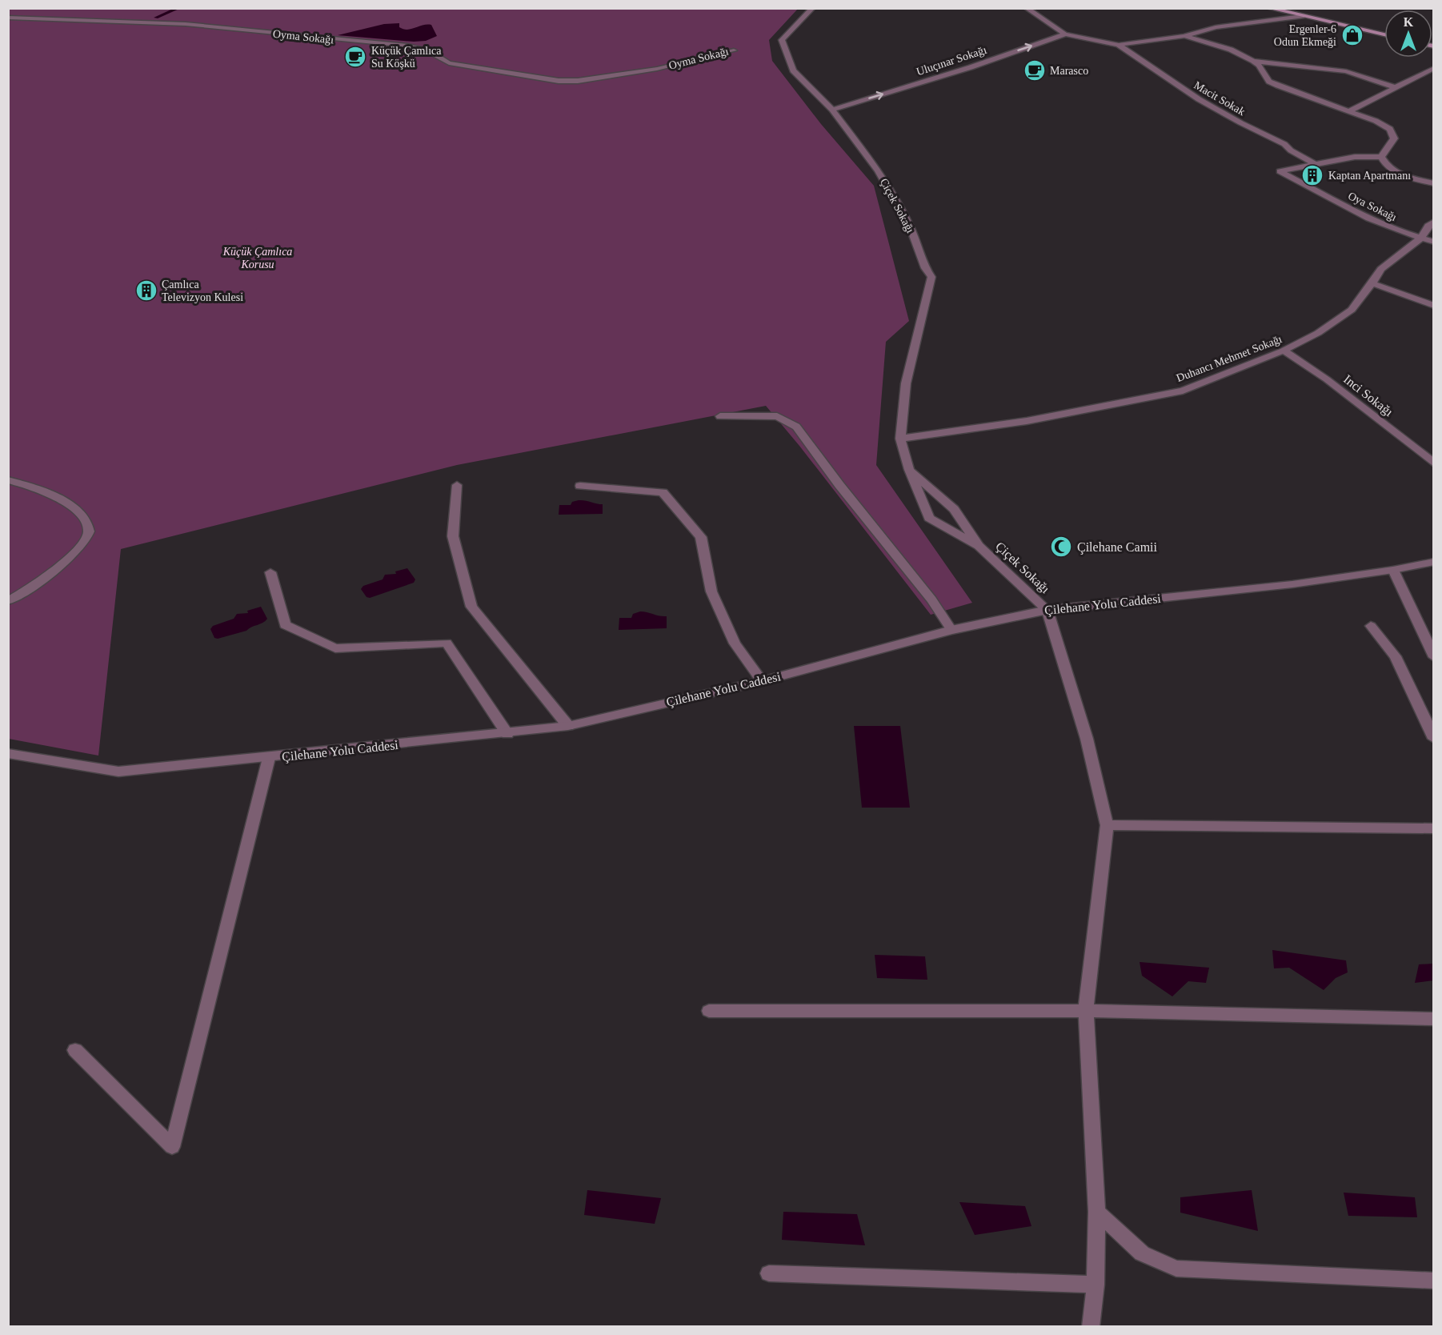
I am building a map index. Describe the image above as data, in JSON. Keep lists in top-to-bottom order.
{
  "streets": {
    "street": [
      "Oyma Sokağı",
      "Uluçınar Sokağı",
      "Macit Sokak",
      "Çiçek Sokağı",
      "Oya Sokağı",
      "Duhancı Mehmet Sokağı",
      "Inci Sokağı",
      "Çilehane Yolu Caddesi"
    ]
  },
  "crossings": [
    ["Uluçınar Sokağı", "Çiçek Sokağı"],
    ["Macit Sokak", "Oya Sokağı"],
    ["Çiçek Sokağı", "Duhancı Mehmet Sokağı"],
    ["Çiçek Sokağı", "Çilehane Yolu Caddesi"],
    ["Oya Sokağı", "Duhancı Mehmet Sokağı"],
    ["Duhancı Mehmet Sokağı", "Inci Sokağı"]
  ],
  "one_way": ["Uluçınar Sokağı"],
  "parks": ["Küçük Çamlıca Korusu"],
  "places": {
    "shop": ["Ergenler-6 Odun Ekmeği"],
    "cafe": ["Küçük Çamlıca Su Köşkü", "Marasco"],
    "building": ["Kaptan Apartmanı", "Çamlıca Televizyon Kulesi"],
    "mosque": ["Çilehane Camii"]
  },
  "north": "top"
}
